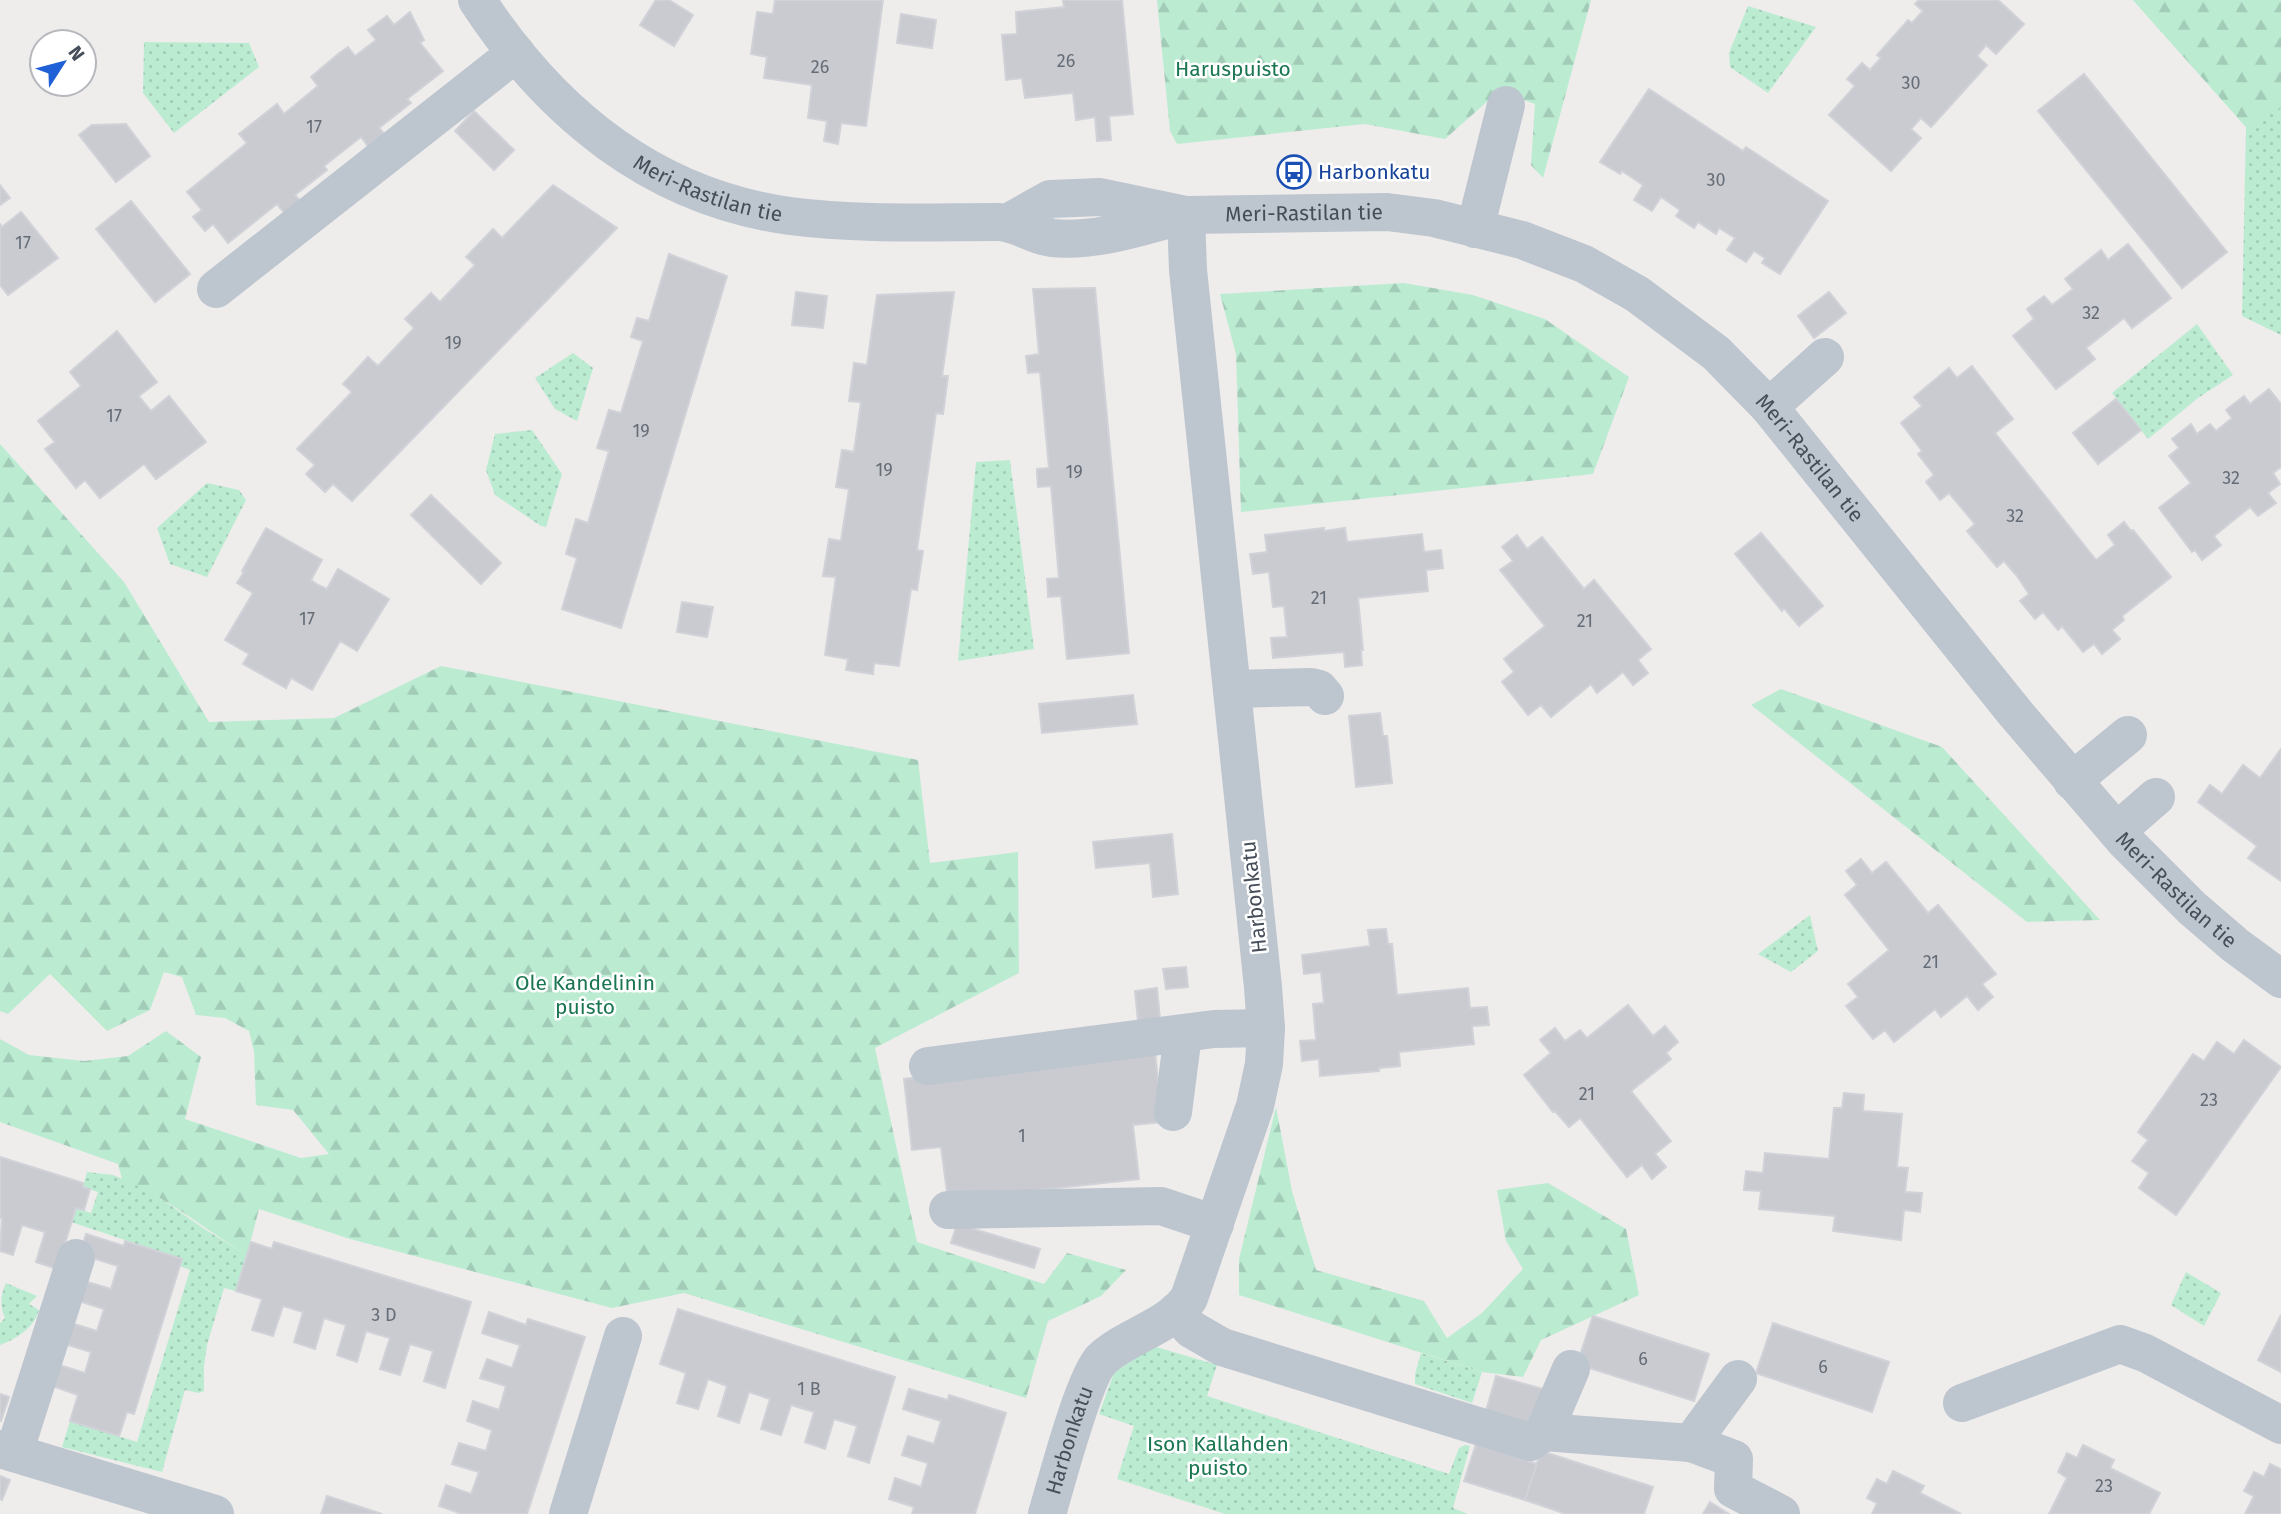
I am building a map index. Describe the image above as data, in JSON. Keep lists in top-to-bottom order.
{
  "streets": {
    "street": ["Meri-Rastilan tie", "Harbonkatu"]
  },
  "crossings": [
    ["Meri-Rastilan tie", "Harbonkatu"]
  ],
  "parks": ["Haruspuisto", "Ole Kandelinin puisto", "Ison Kallahden puisto"],
  "places": {
    "bus stop": ["Harbonkatu"]
  },
  "house_numbers": [
    "26",
    "26",
    "30",
    "17",
    "30",
    "17",
    "32",
    "19",
    "17",
    "19",
    "19",
    "19",
    "32",
    "32",
    "21",
    "17",
    "21",
    "21",
    "21",
    "23",
    "1",
    "3 D",
    "6",
    "6",
    "1 B",
    "23"
  ],
  "north": "top right"
}
